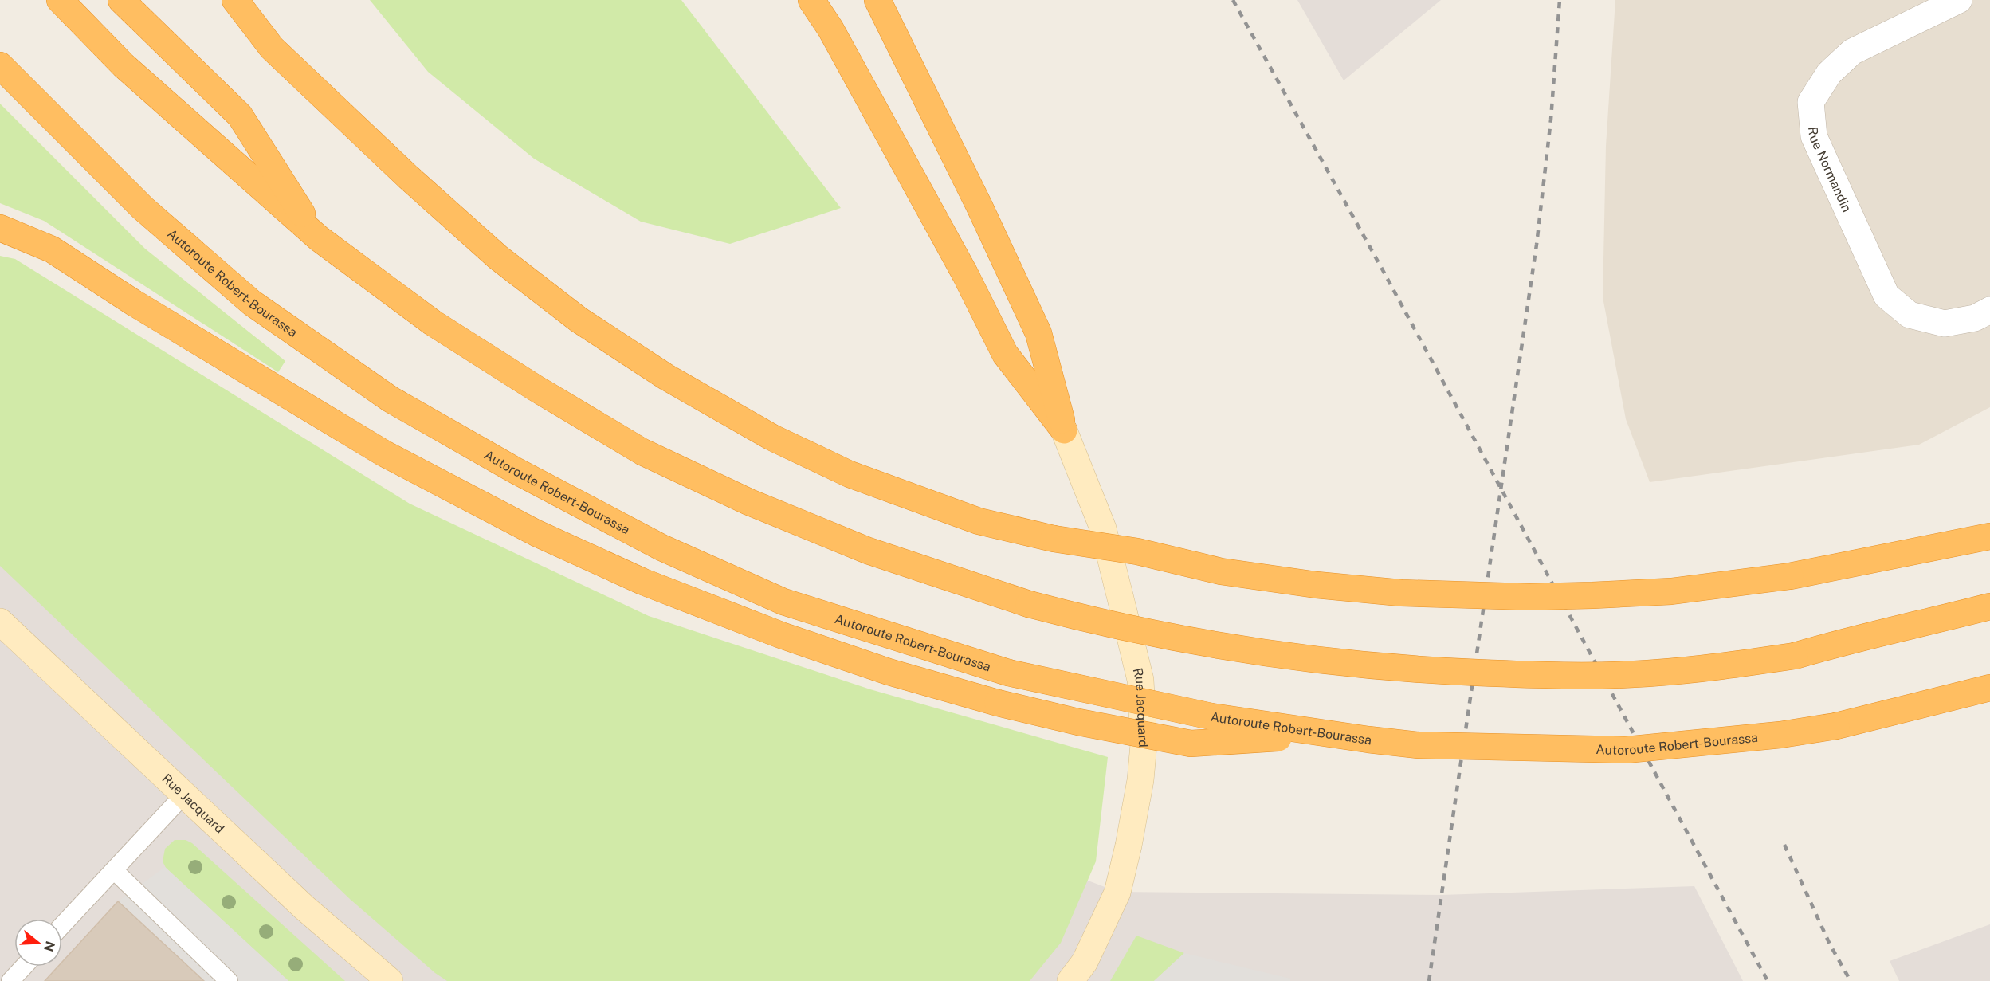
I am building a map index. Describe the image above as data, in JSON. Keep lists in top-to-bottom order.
{
  "streets": {
    "highway": ["Autoroute Robert-Bourassa"],
    "main road": ["Rue Jacquard"],
    "street": ["Rue Normandin"]
  },
  "north": "right"
}
